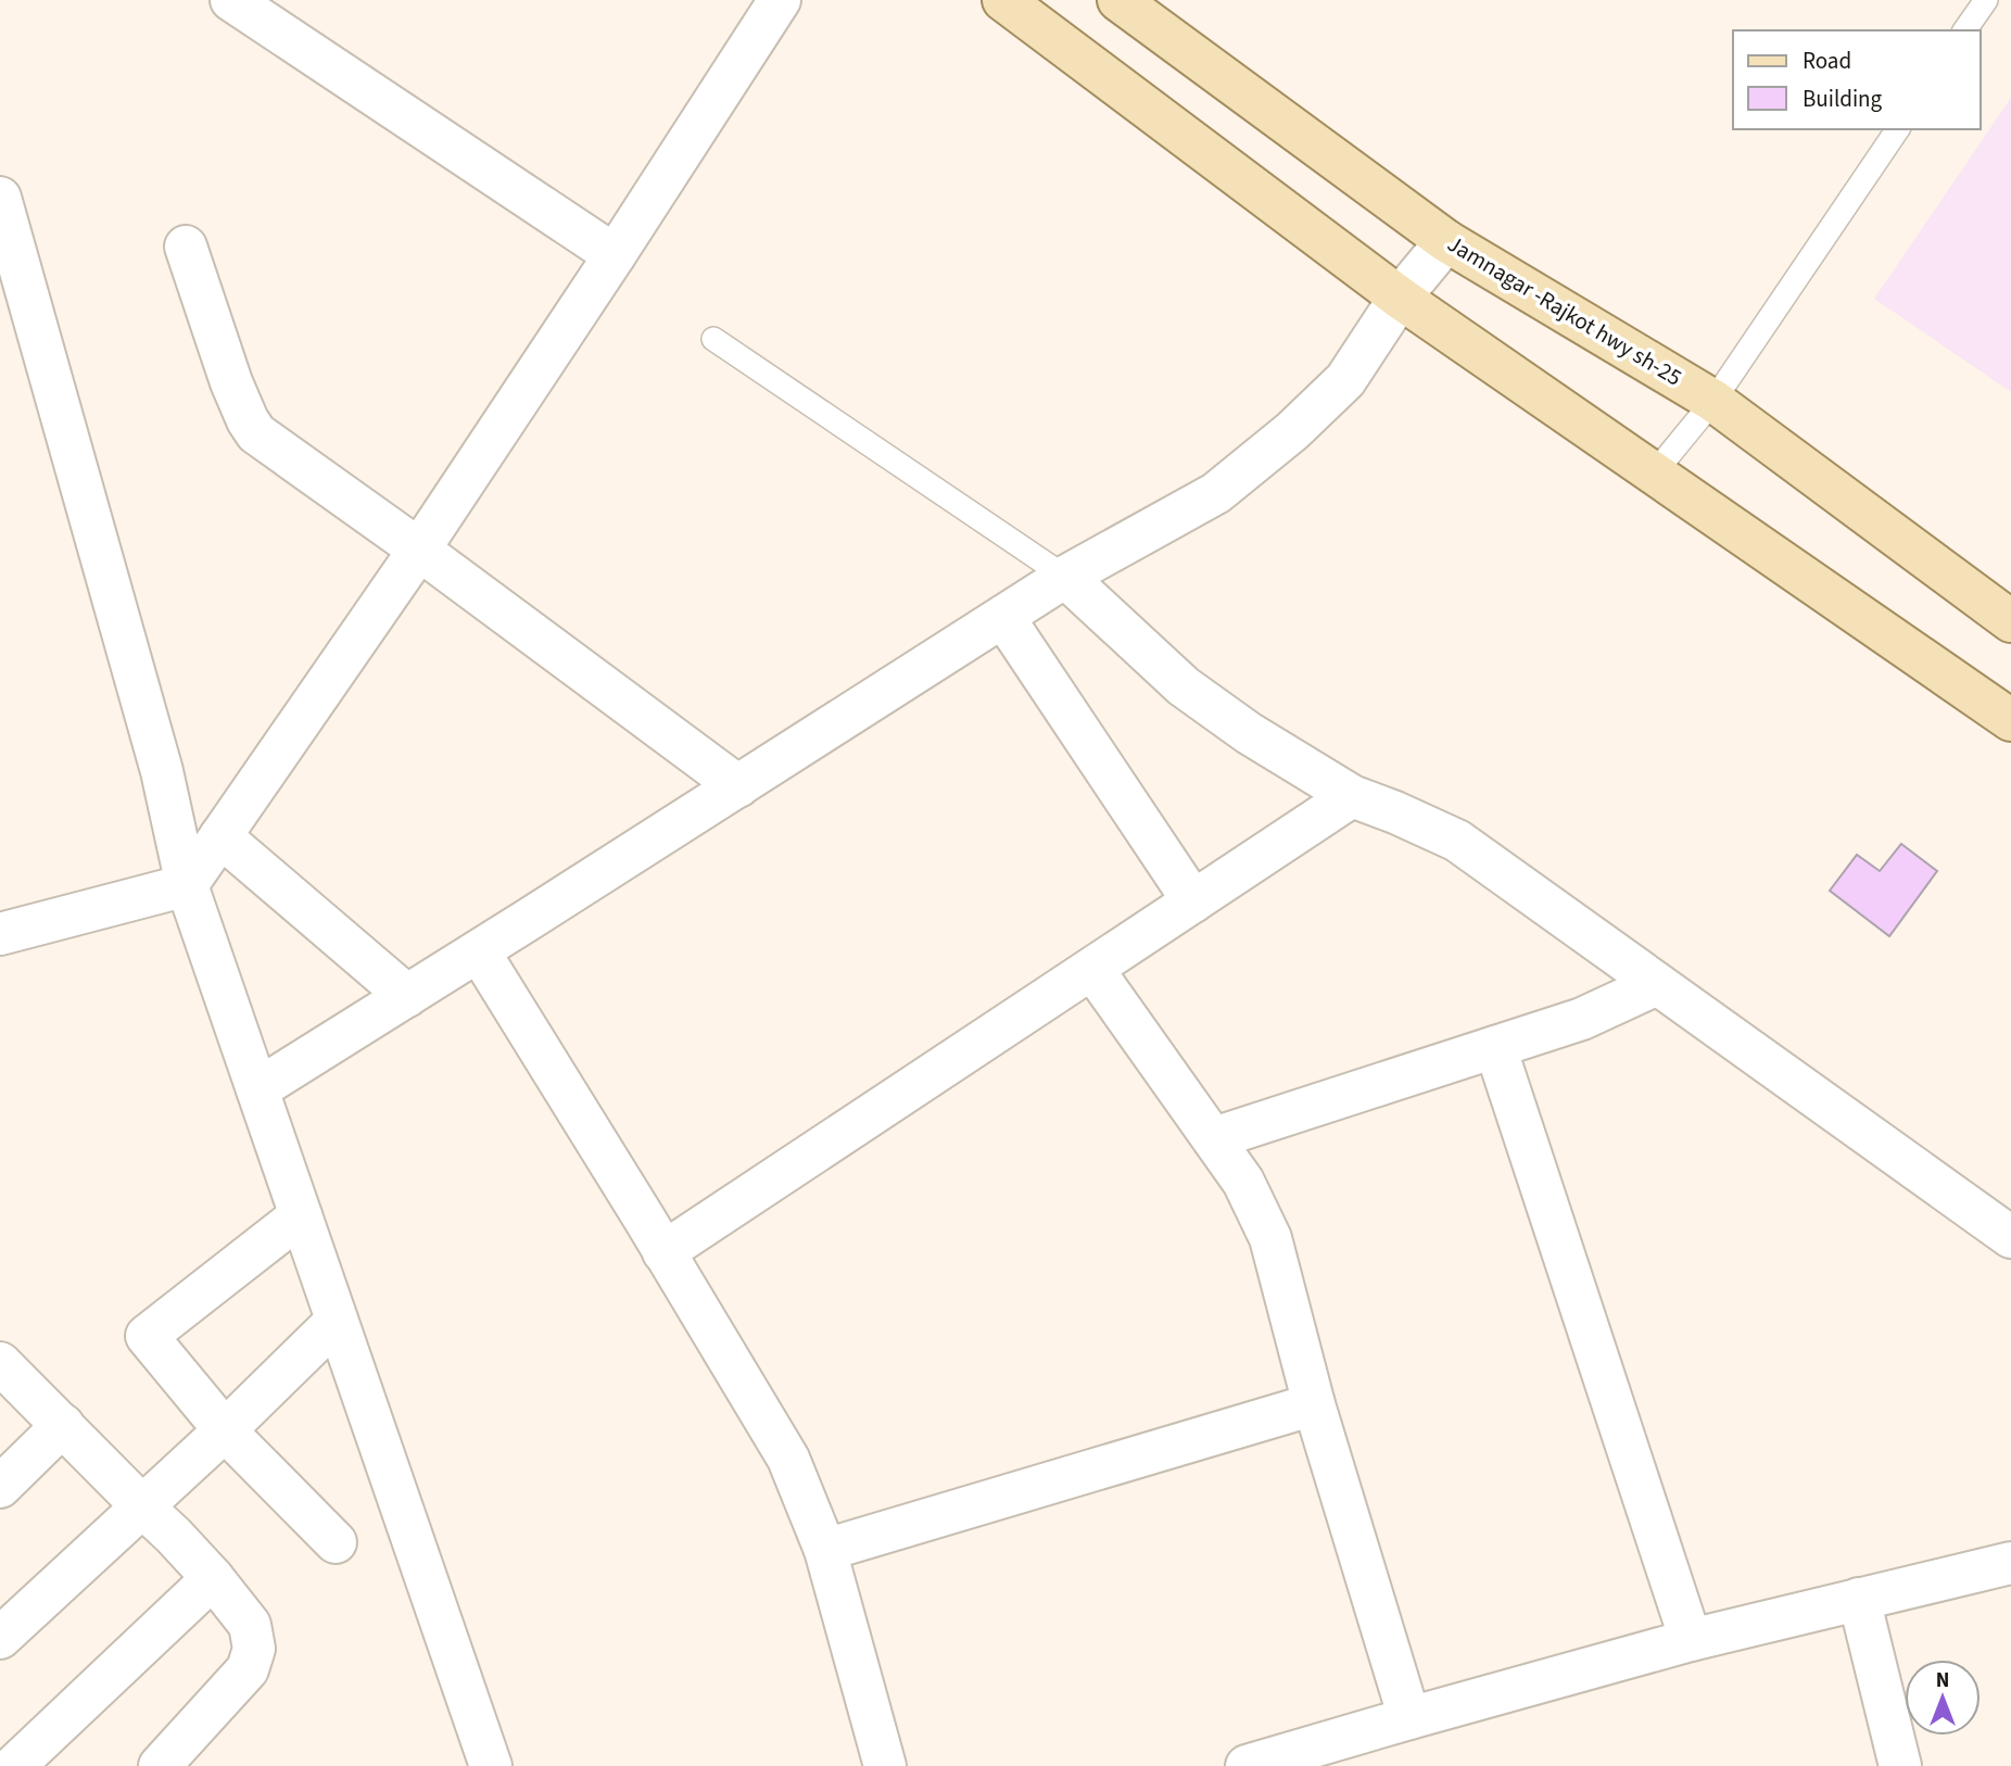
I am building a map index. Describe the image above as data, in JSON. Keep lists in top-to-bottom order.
{
  "streets": {
    "main road": ["Jamnagar -Rajkot hwy sh-25"]
  },
  "legend": ["Road", "Building"],
  "north": "top"
}
